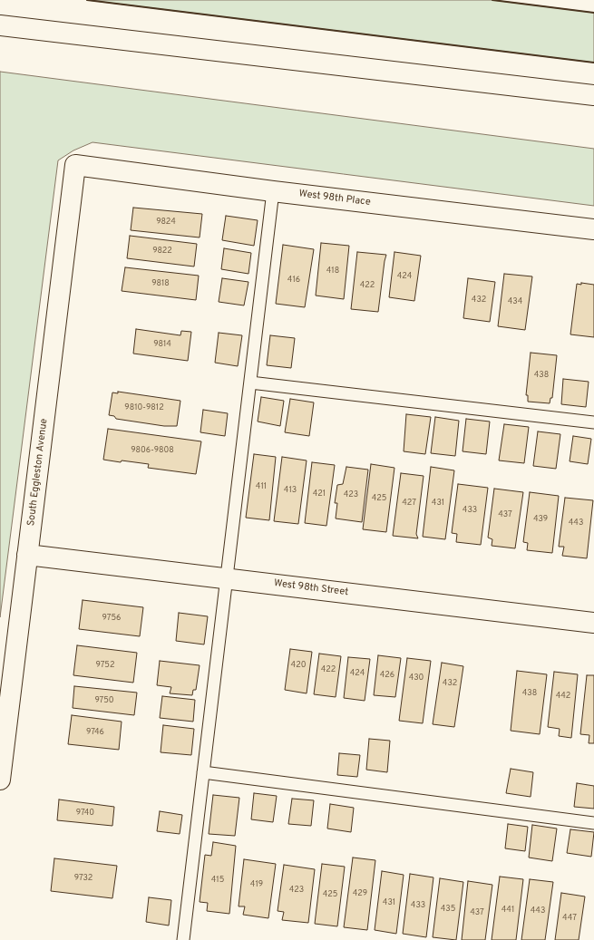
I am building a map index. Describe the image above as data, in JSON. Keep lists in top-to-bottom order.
{
  "streets": {
    "main road": ["West 98th Place", "South Eggleston Avenue", "West 98th Street"]
  },
  "crossings": [
    ["West 98th Place", "South Eggleston Avenue"],
    ["South Eggleston Avenue", "West 98th Street"]
  ],
  "house_numbers": [
    "9824",
    "9822",
    "418",
    "424",
    "416",
    "9818",
    "422",
    "432",
    "434",
    "9814",
    "438",
    "9810-9812",
    "9806-9808",
    "411",
    "413",
    "421",
    "423",
    "425",
    "427",
    "431",
    "433",
    "437",
    "439",
    "443",
    "9756",
    "9752",
    "420",
    "422",
    "424",
    "426",
    "430",
    "432",
    "438",
    "442",
    "9750",
    "9746",
    "9740",
    "9732",
    "415",
    "419",
    "423",
    "429",
    "425",
    "431",
    "433",
    "435",
    "441",
    "443",
    "437",
    "447"
  ]
}
